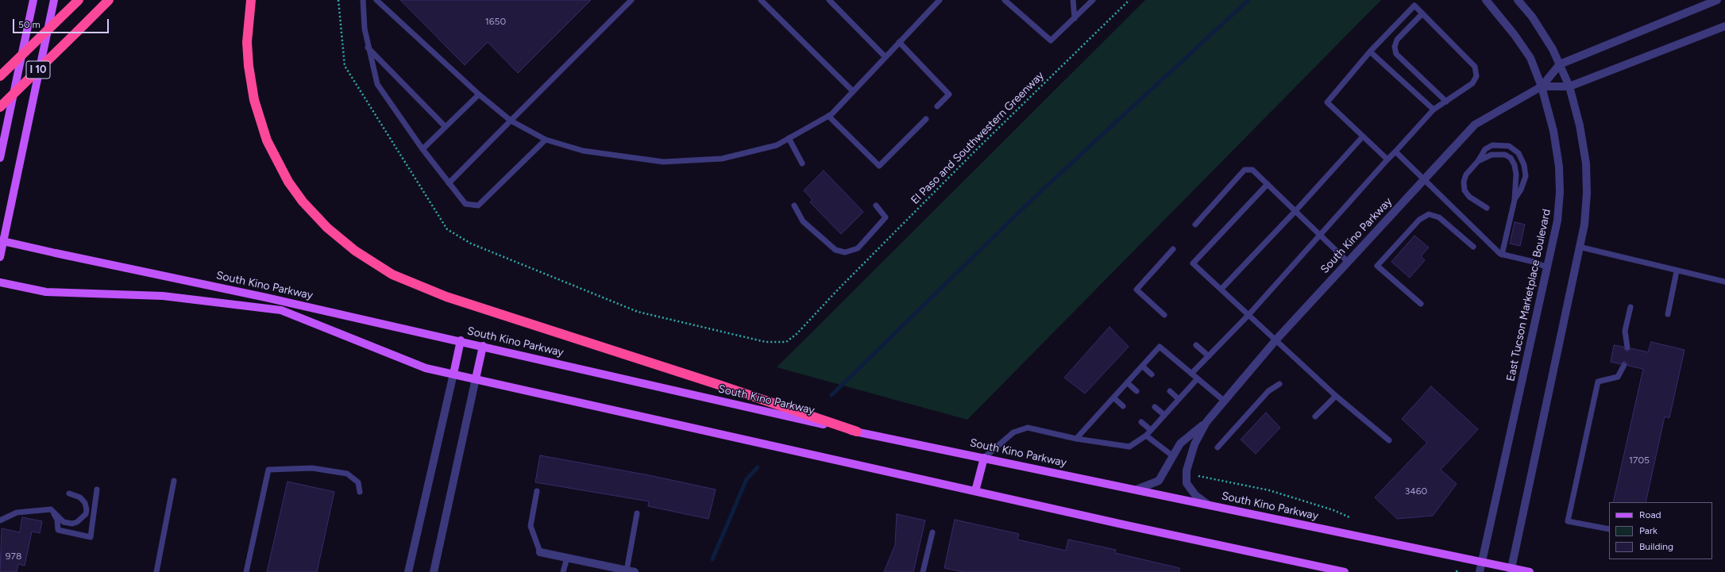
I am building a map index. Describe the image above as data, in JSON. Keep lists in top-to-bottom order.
{
  "streets": {
    "highway": ["I 10"],
    "main road": ["South Kino Parkway"],
    "street": ["East Tucson Marketplace Boulevard"],
    "path": ["El Paso and Southwestern Greenway"]
  },
  "crossings": [
    ["South Kino Parkway", "East Tucson Marketplace Boulevard"]
  ],
  "house_numbers": [
    "1650",
    "1705",
    "3460",
    "978"
  ],
  "legend": ["Road", "Park", "Building"],
  "scale_bar": "50 m"
}
